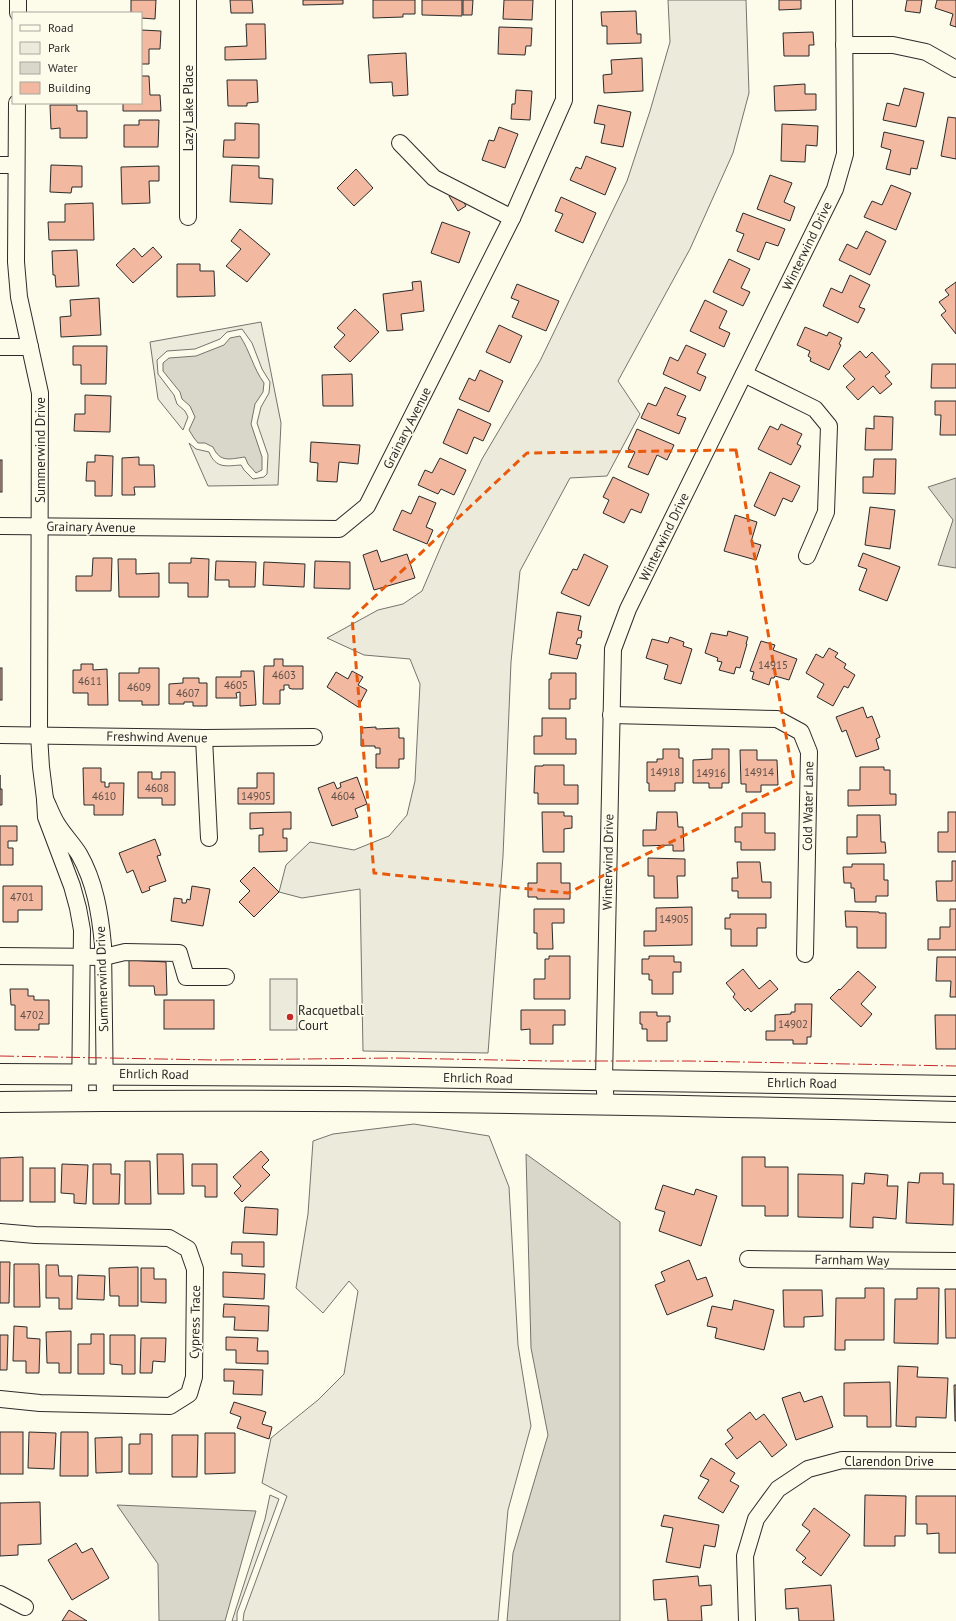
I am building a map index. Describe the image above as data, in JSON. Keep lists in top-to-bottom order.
{
  "streets": {
    "main road": ["Ehrlich Road"],
    "street": [
      "Lazy Lake Place",
      "Winterwind Drive",
      "Grainary Avenue",
      "Summerwind Drive",
      "Freshwind Avenue",
      "Cold Water Lane",
      "Farnham Way",
      "Cypress Trace",
      "Clarendon Drive"
    ]
  },
  "crossings": [
    ["Winterwind Drive", "Cold Water Lane"],
    ["Winterwind Drive", "Ehrlich Road"],
    ["Grainary Avenue", "Summerwind Drive"],
    ["Summerwind Drive", "Freshwind Avenue"],
    ["Summerwind Drive", "Ehrlich Road"]
  ],
  "places": ["Racquetball Court"],
  "house_numbers": [
    "14915",
    "4603",
    "4611",
    "4605",
    "4609",
    "4607",
    "14918",
    "14914",
    "14916",
    "4608",
    "4610",
    "14905",
    "4604",
    "4701",
    "14905",
    "4702",
    "14902"
  ],
  "legend": [
    "Road",
    "Park",
    "Water",
    "Building"
  ]
}
